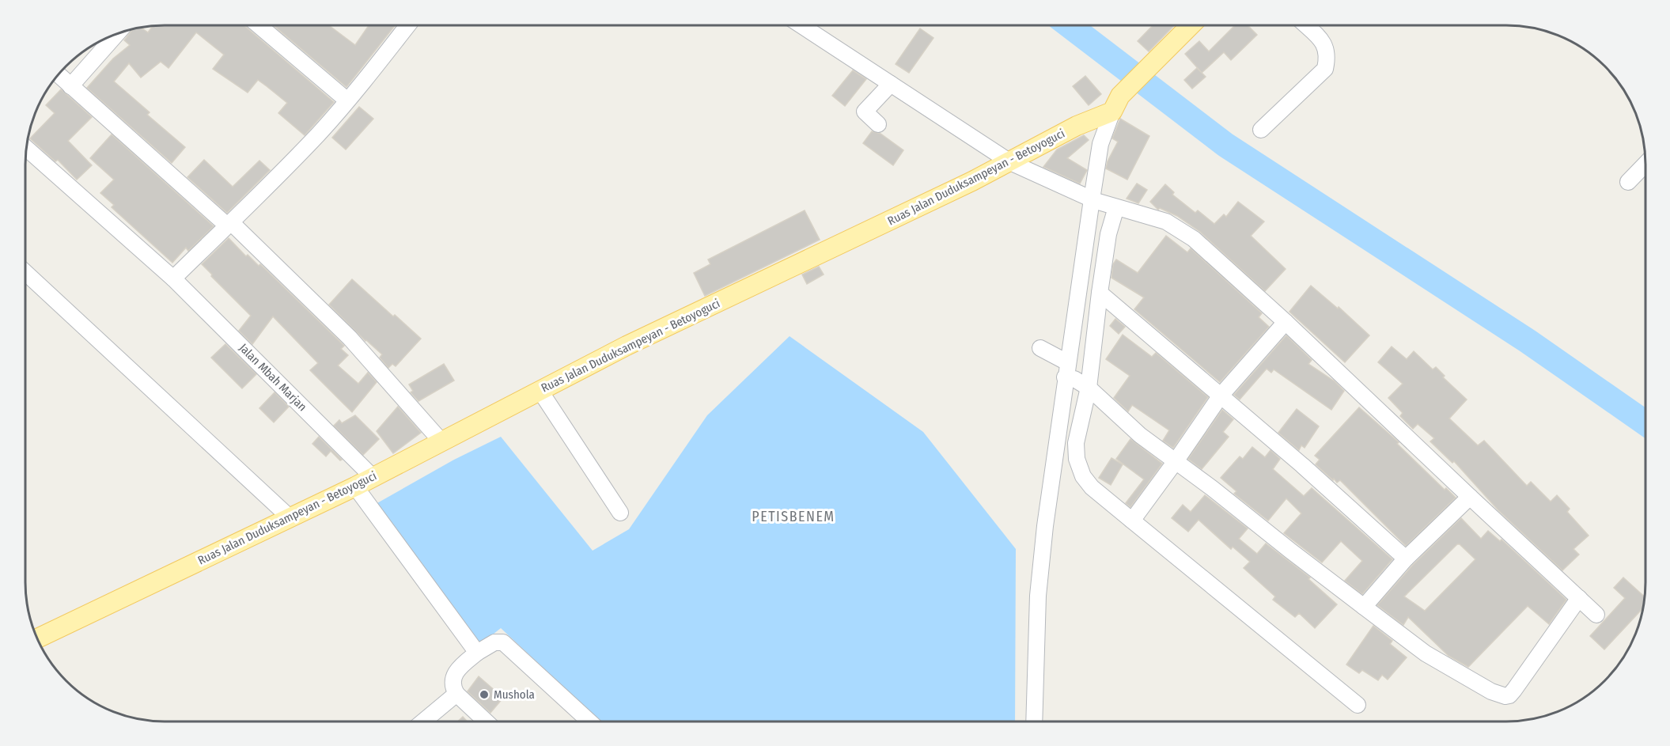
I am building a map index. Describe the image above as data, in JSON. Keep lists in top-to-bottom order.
{
  "streets": {
    "main road": ["Ruas Jalan Duduksampeyan - Betoyoguci"],
    "street": ["Jalan Mbah Marjan"]
  },
  "crossings": [
    ["Ruas Jalan Duduksampeyan - Betoyoguci", "Jalan Mbah Marjan"]
  ],
  "districts": ["PETISBENEM"],
  "places": ["Mushola"]
}
